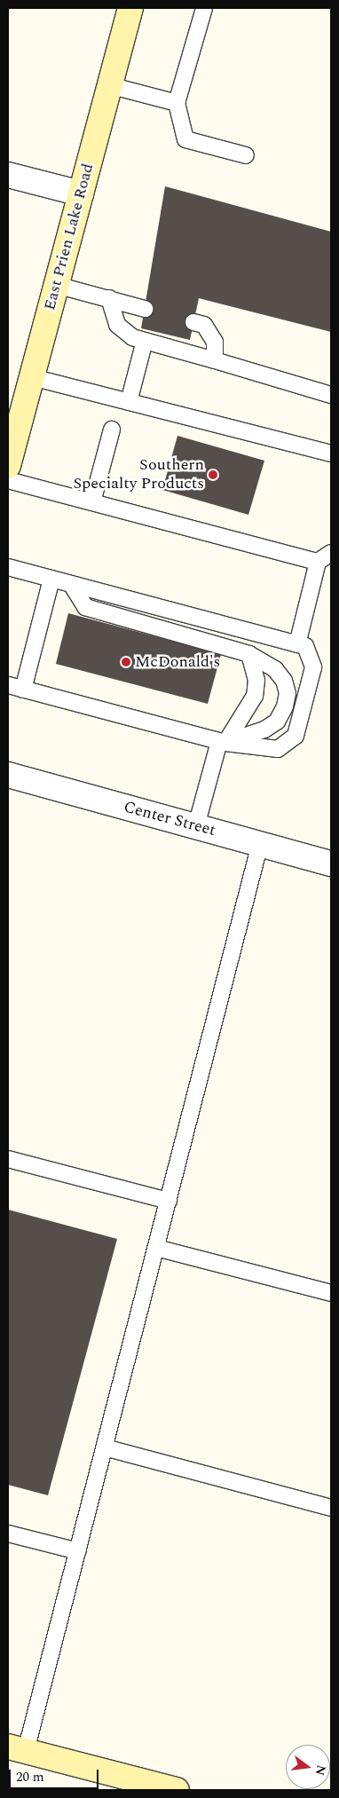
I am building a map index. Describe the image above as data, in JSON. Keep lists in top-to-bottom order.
{
  "streets": {
    "street": ["East Prien Lake Road", "Center Street"]
  },
  "places": ["Southern Specialty Products", "McDonald's"],
  "scale_bar": "20 m",
  "north": "right"
}
